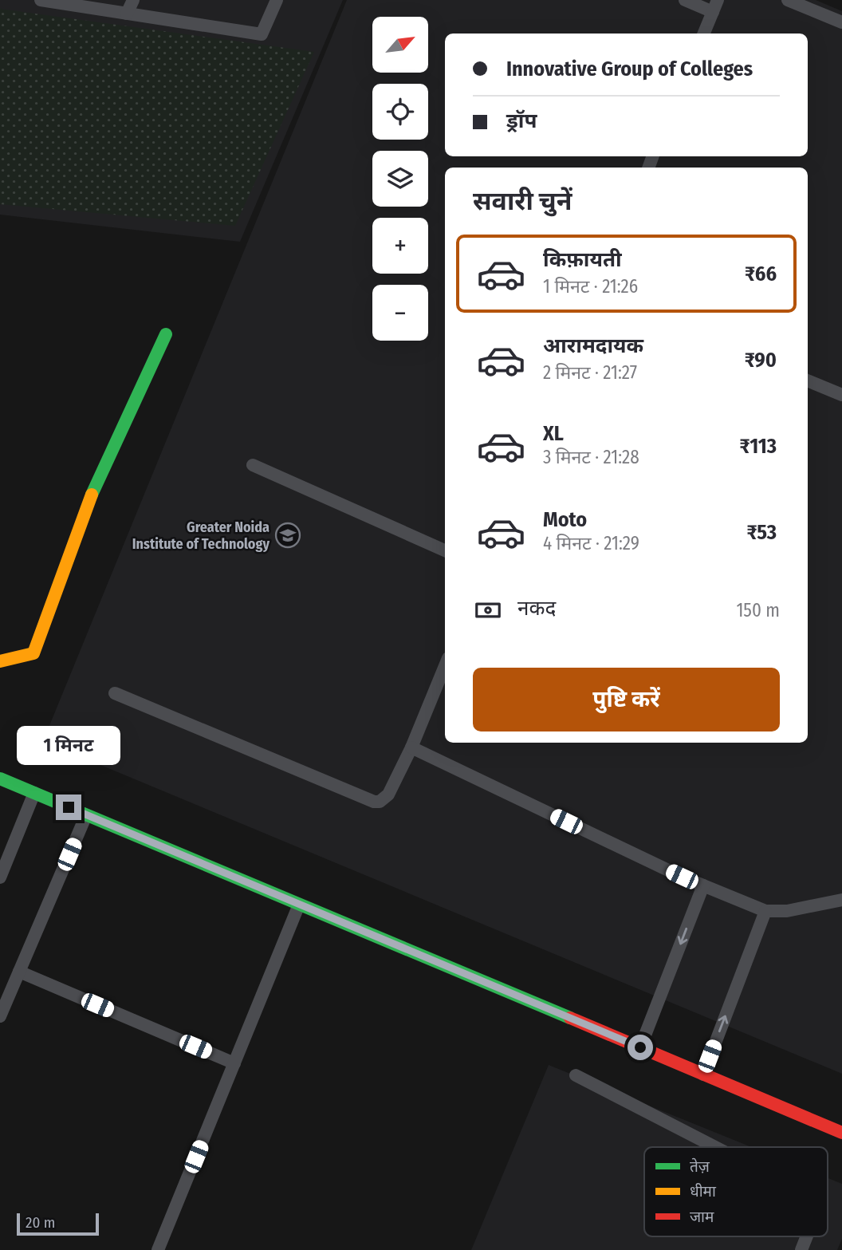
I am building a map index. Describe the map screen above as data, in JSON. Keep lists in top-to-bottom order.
{
  "places": {
    "school or university": ["Greater Noida Institute of Technology"]
  },
  "legend": ["तेज़", "धीमा", "जाम"],
  "scale_bar": "20 m",
  "north": "top right",
  "page": {
    "map_buttons": ["+", "−"],
    "banner": ["Innovative Group of Colleges", "ड्रॉप"],
    "heading": "सवारी चुनें",
    "list": [
      {
        "name": "किफ़ायती",
        "note": "1 मिनट · 21:26",
        "value": "₹66"
      },
      {
        "name": "आरामदायक",
        "note": "2 मिनट · 21:27",
        "value": "₹90"
      },
      {
        "name": "XL",
        "note": "3 मिनट · 21:28",
        "value": "₹113"
      },
      {
        "name": "Moto",
        "note": "4 मिनट · 21:29",
        "value": "₹53"
      }
    ],
    "pay": ["नकद", "150 m"],
    "buttons": "पुष्टि करें",
    "bubble": "1 मिनट",
    "scale": "20 m"
  }
}
